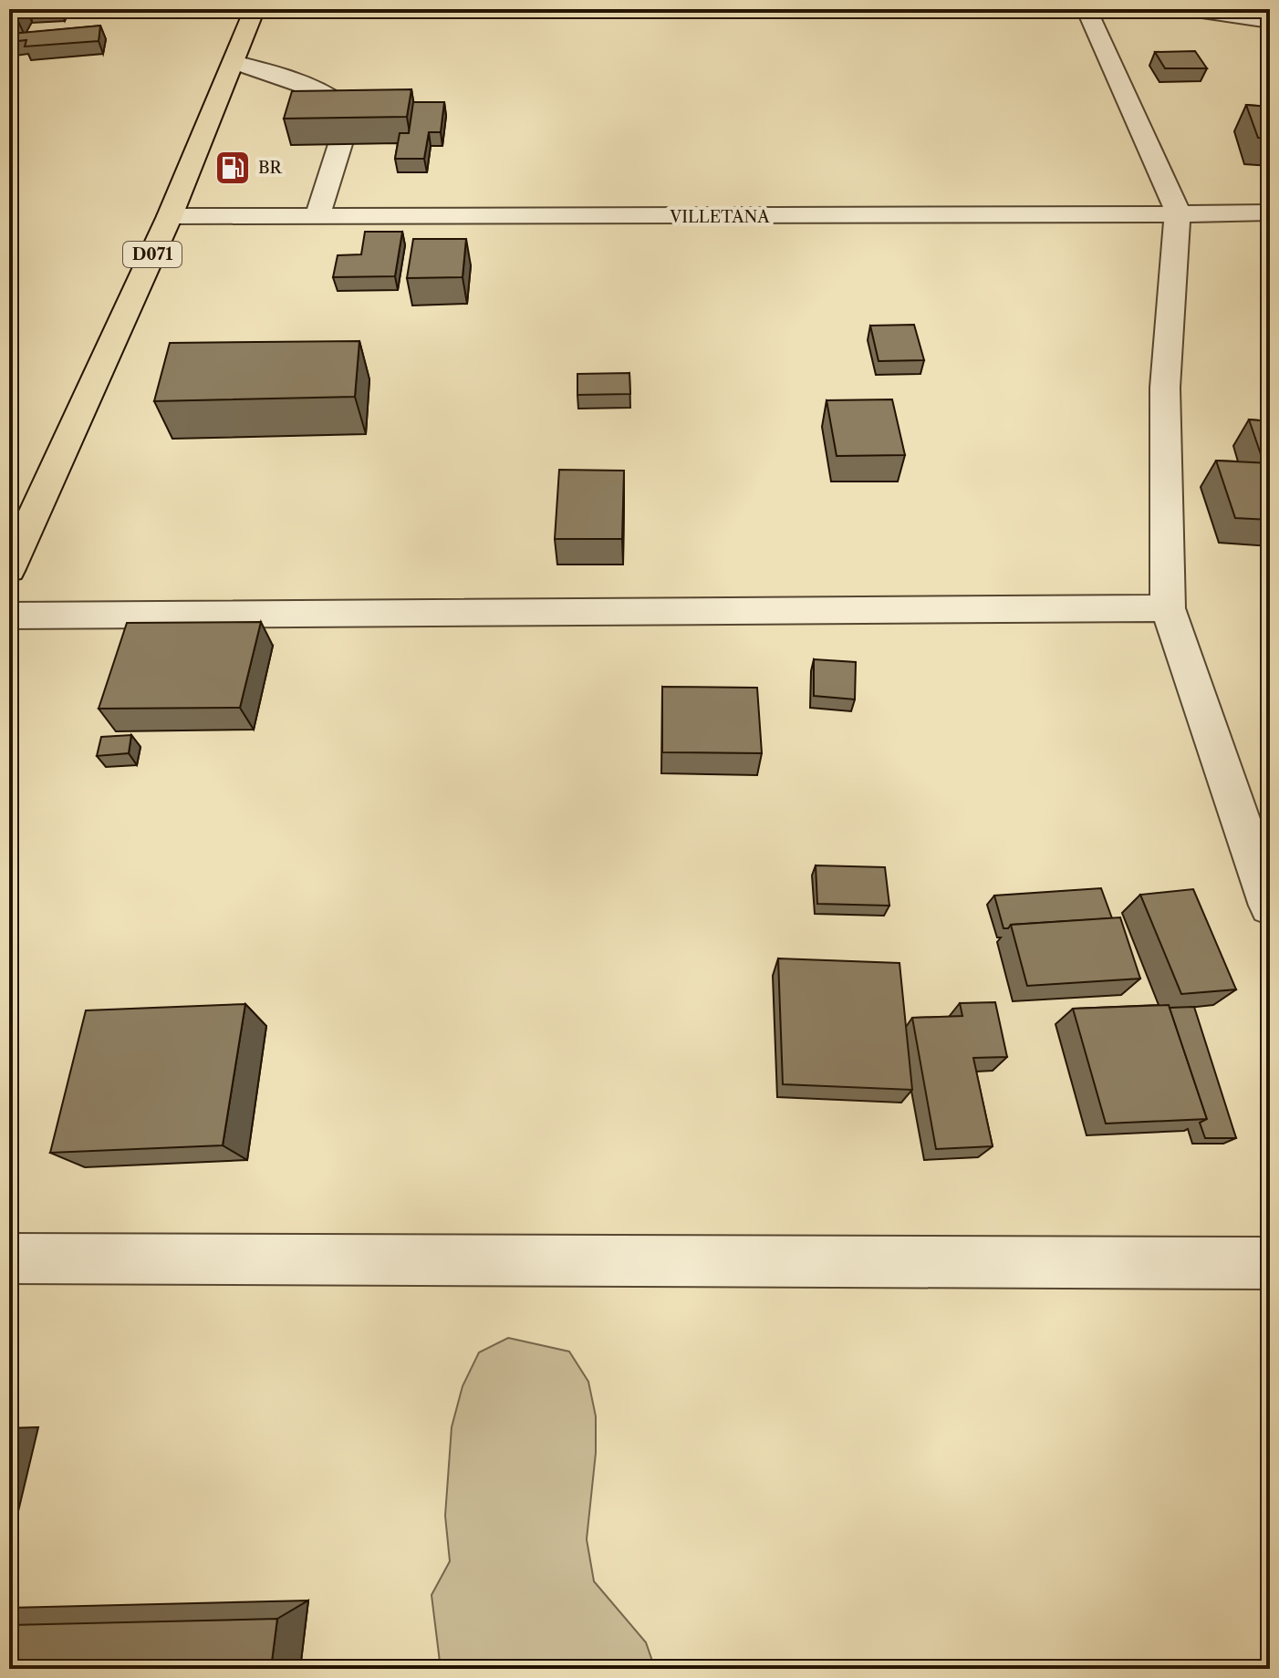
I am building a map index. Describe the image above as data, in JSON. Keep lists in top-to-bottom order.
{
  "streets": {
    "main road": ["D071"],
    "street": ["VILLETANA"]
  },
  "crossings": [
    ["VILLETANA", "D071"]
  ],
  "places": {
    "fuel station": ["BR"]
  }
}
